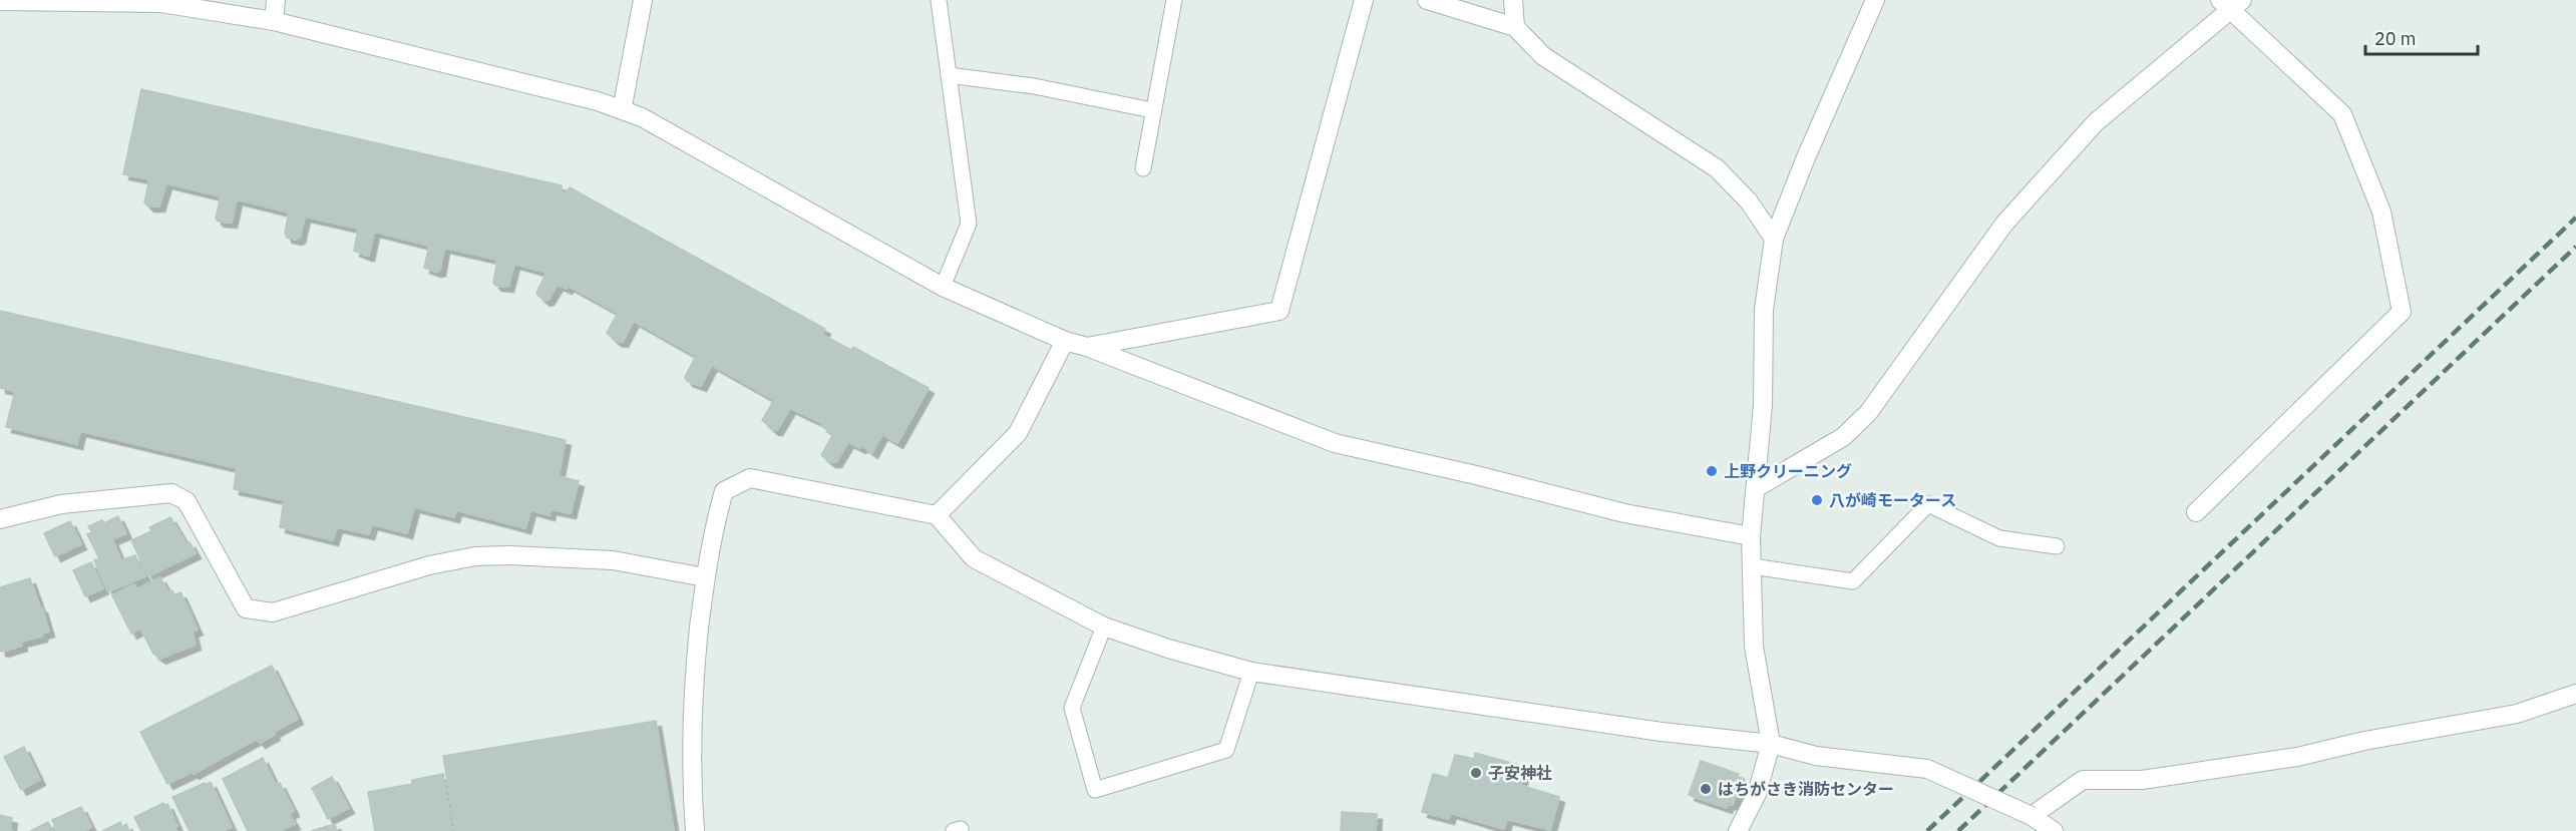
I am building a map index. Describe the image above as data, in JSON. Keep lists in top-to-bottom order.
{
  "places": [
    "上野クリーニング",
    "八が崎モータース",
    "子安神社",
    "はちがさき消防センター"
  ],
  "scale_bar": "20 m"
}
